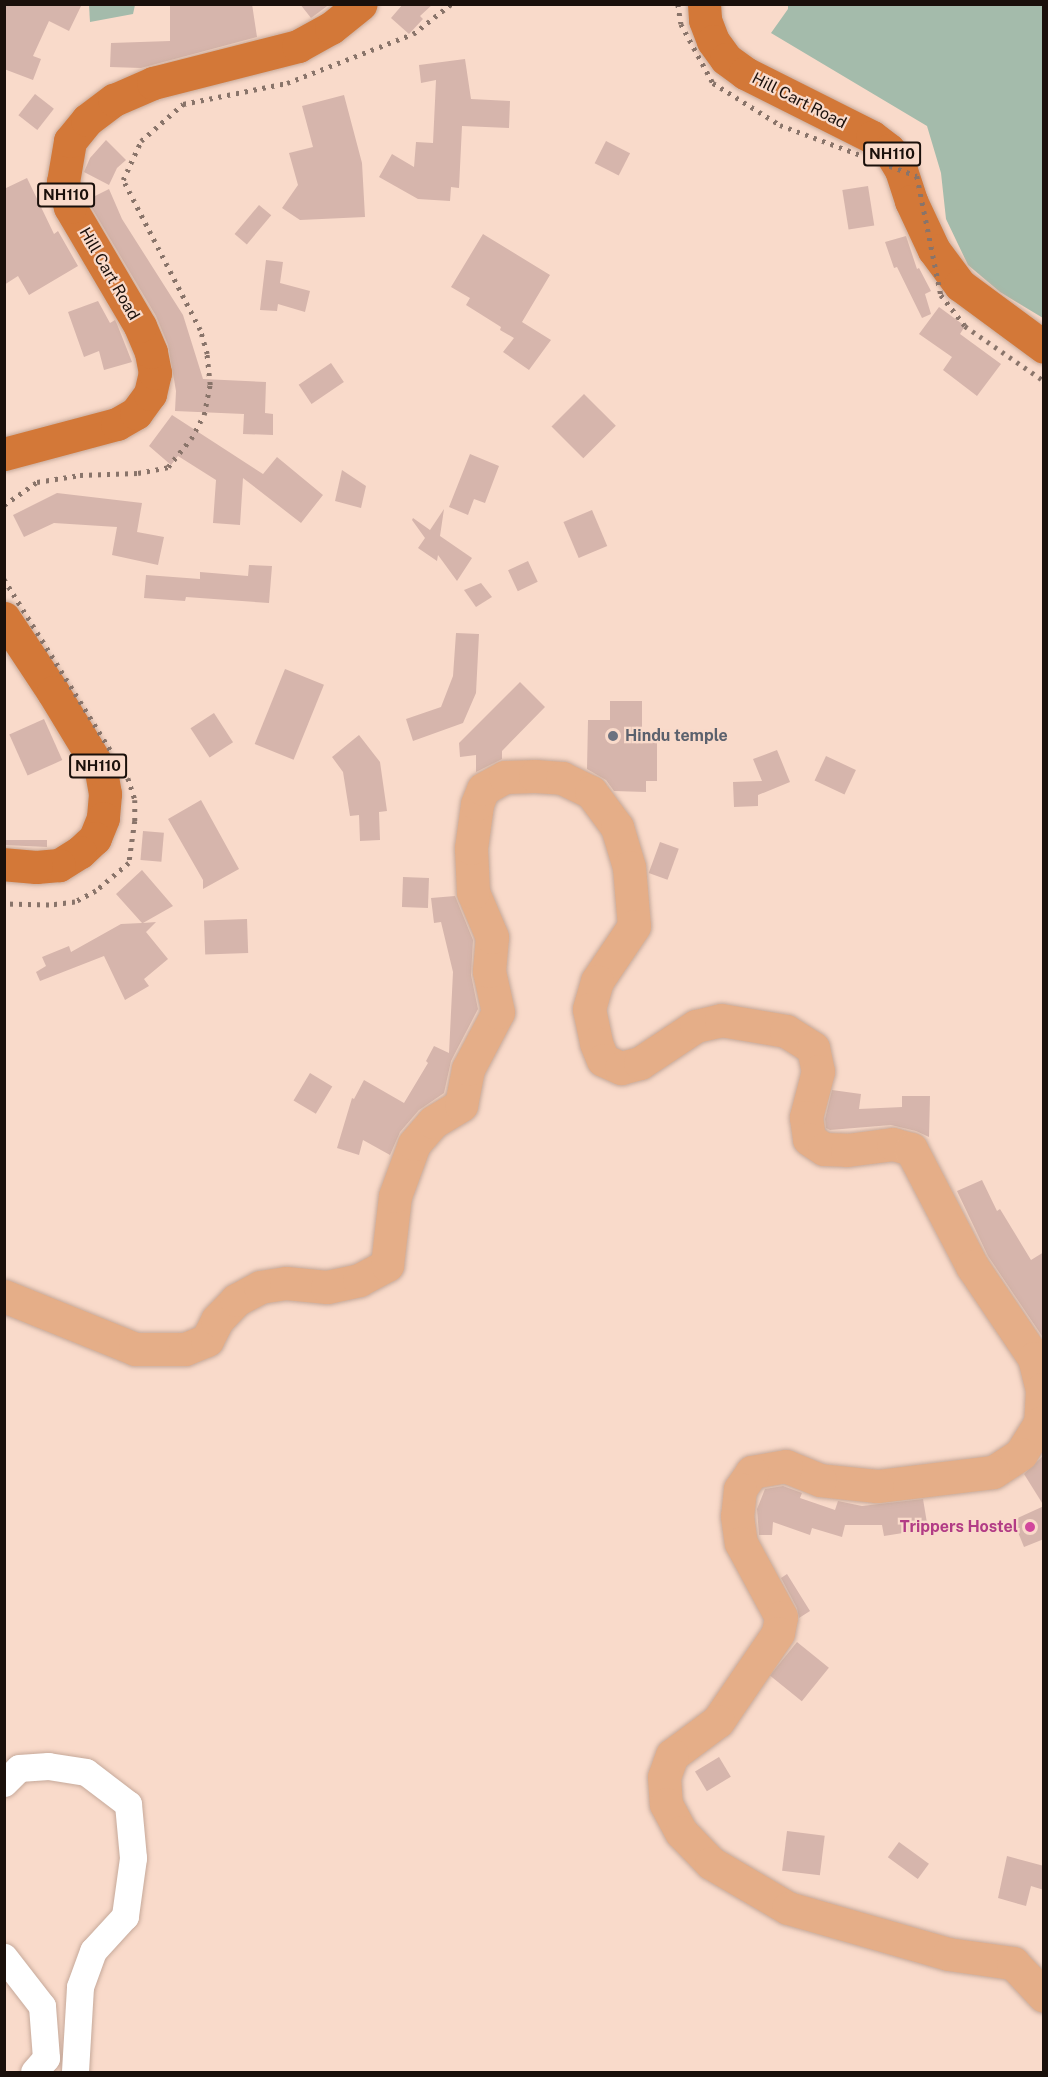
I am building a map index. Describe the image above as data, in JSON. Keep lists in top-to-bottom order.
{
  "streets": {
    "highway": ["Hill Cart Road", "NH110"]
  },
  "places": ["Hindu temple", "Trippers Hostel"]
}
